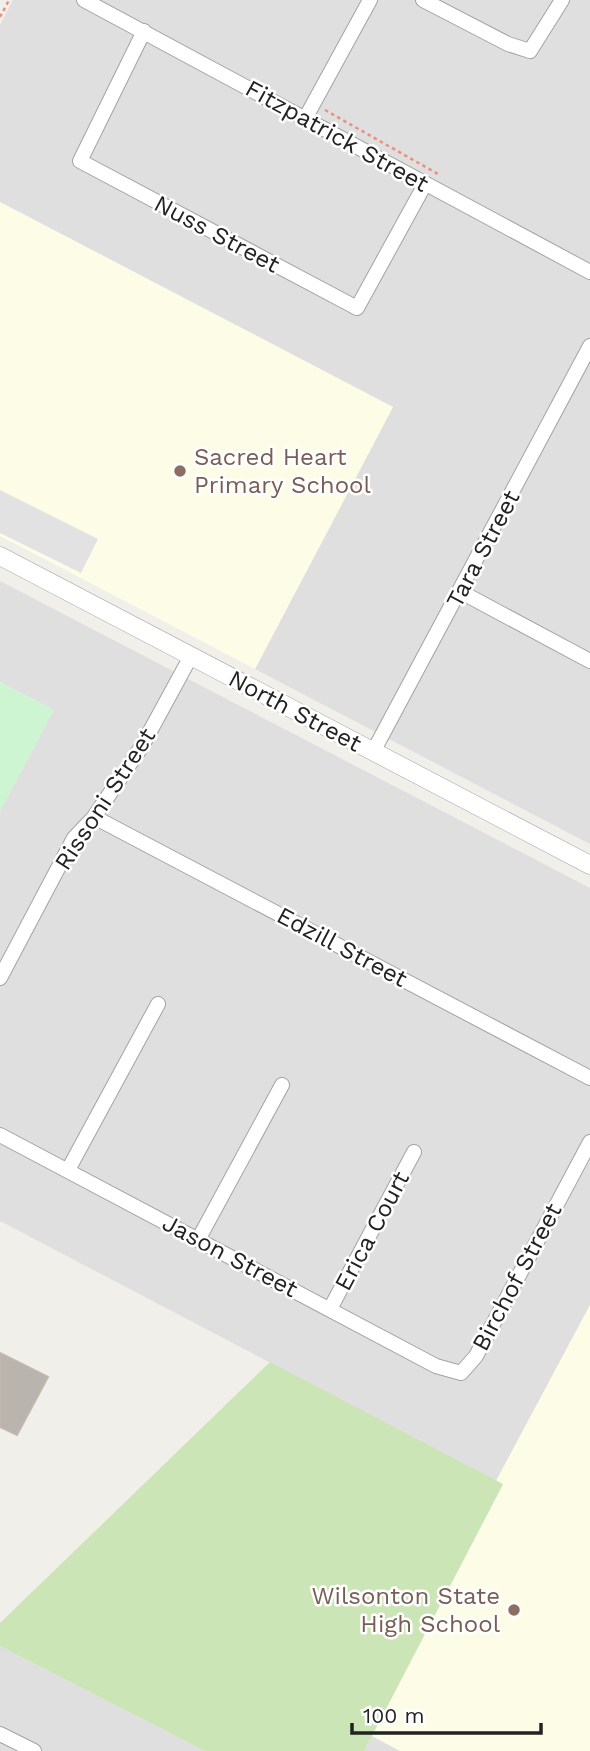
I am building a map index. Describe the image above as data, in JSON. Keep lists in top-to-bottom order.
{
  "streets": {
    "street": [
      "Fitzpatrick Street",
      "Nuss Street",
      "Tara Street",
      "North Street",
      "Rissoni Street",
      "Edzill Street",
      "Erica Court",
      "Jason Street",
      "Birchof Street"
    ]
  },
  "crossings": [
    ["Fitzpatrick Street", "Nuss Street"],
    ["Tara Street", "North Street"],
    ["North Street", "Rissoni Street"],
    ["Rissoni Street", "Edzill Street"],
    ["Erica Court", "Jason Street"],
    ["Jason Street", "Birchof Street"]
  ],
  "places": ["Sacred Heart Primary School", "Wilsonton State High School"],
  "scale_bar": "100 m"
}
